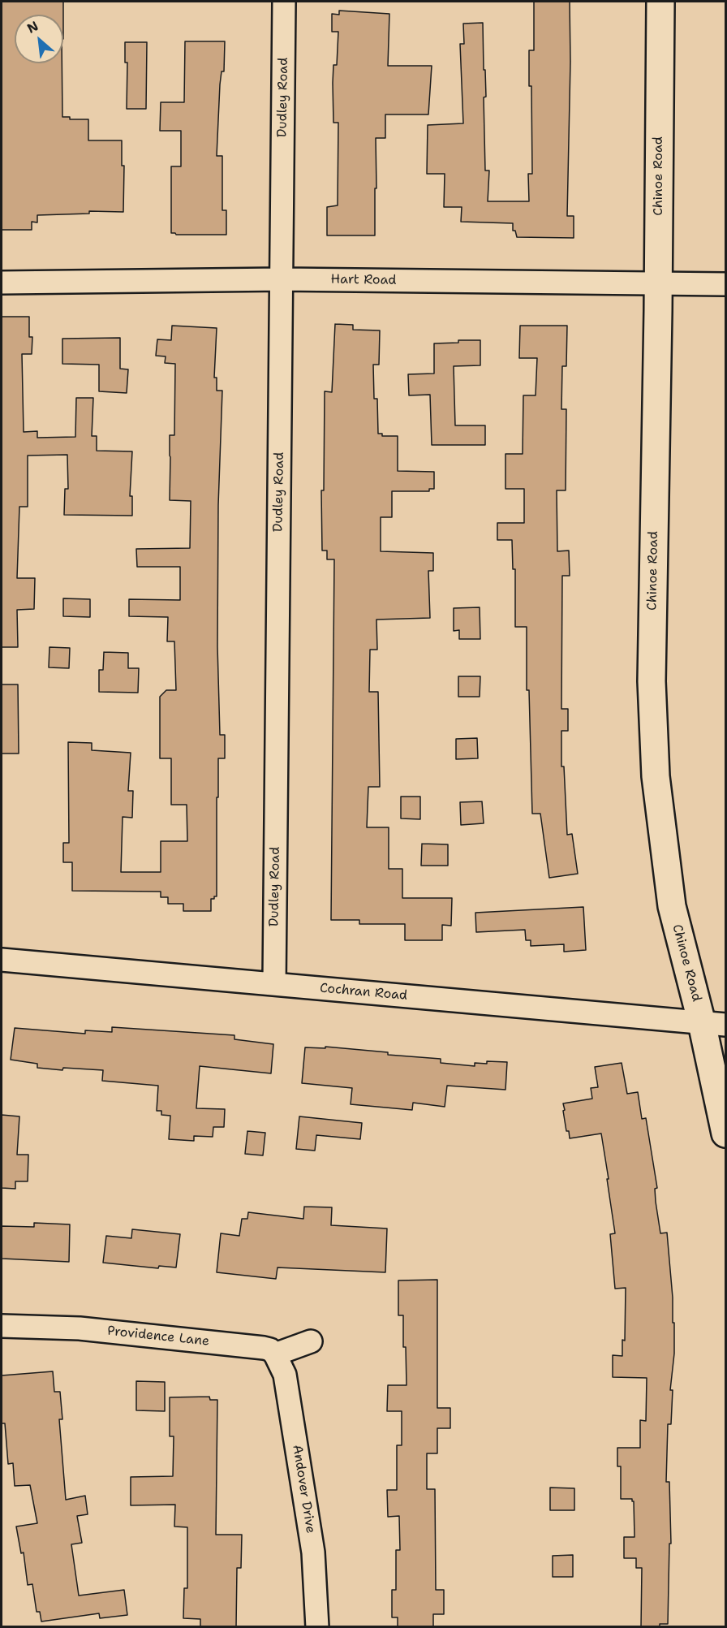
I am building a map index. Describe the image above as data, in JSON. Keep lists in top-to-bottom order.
{
  "streets": {
    "street": [
      "Dudley Road",
      "Chinoe Road",
      "Hart Road",
      "Cochran Road",
      "Providence Lane",
      "Andover Drive"
    ]
  },
  "crossings": [
    ["Dudley Road", "Hart Road"],
    ["Dudley Road", "Cochran Road"],
    ["Chinoe Road", "Hart Road"],
    ["Chinoe Road", "Cochran Road"],
    ["Providence Lane", "Andover Drive"]
  ],
  "north": "top left"
}
